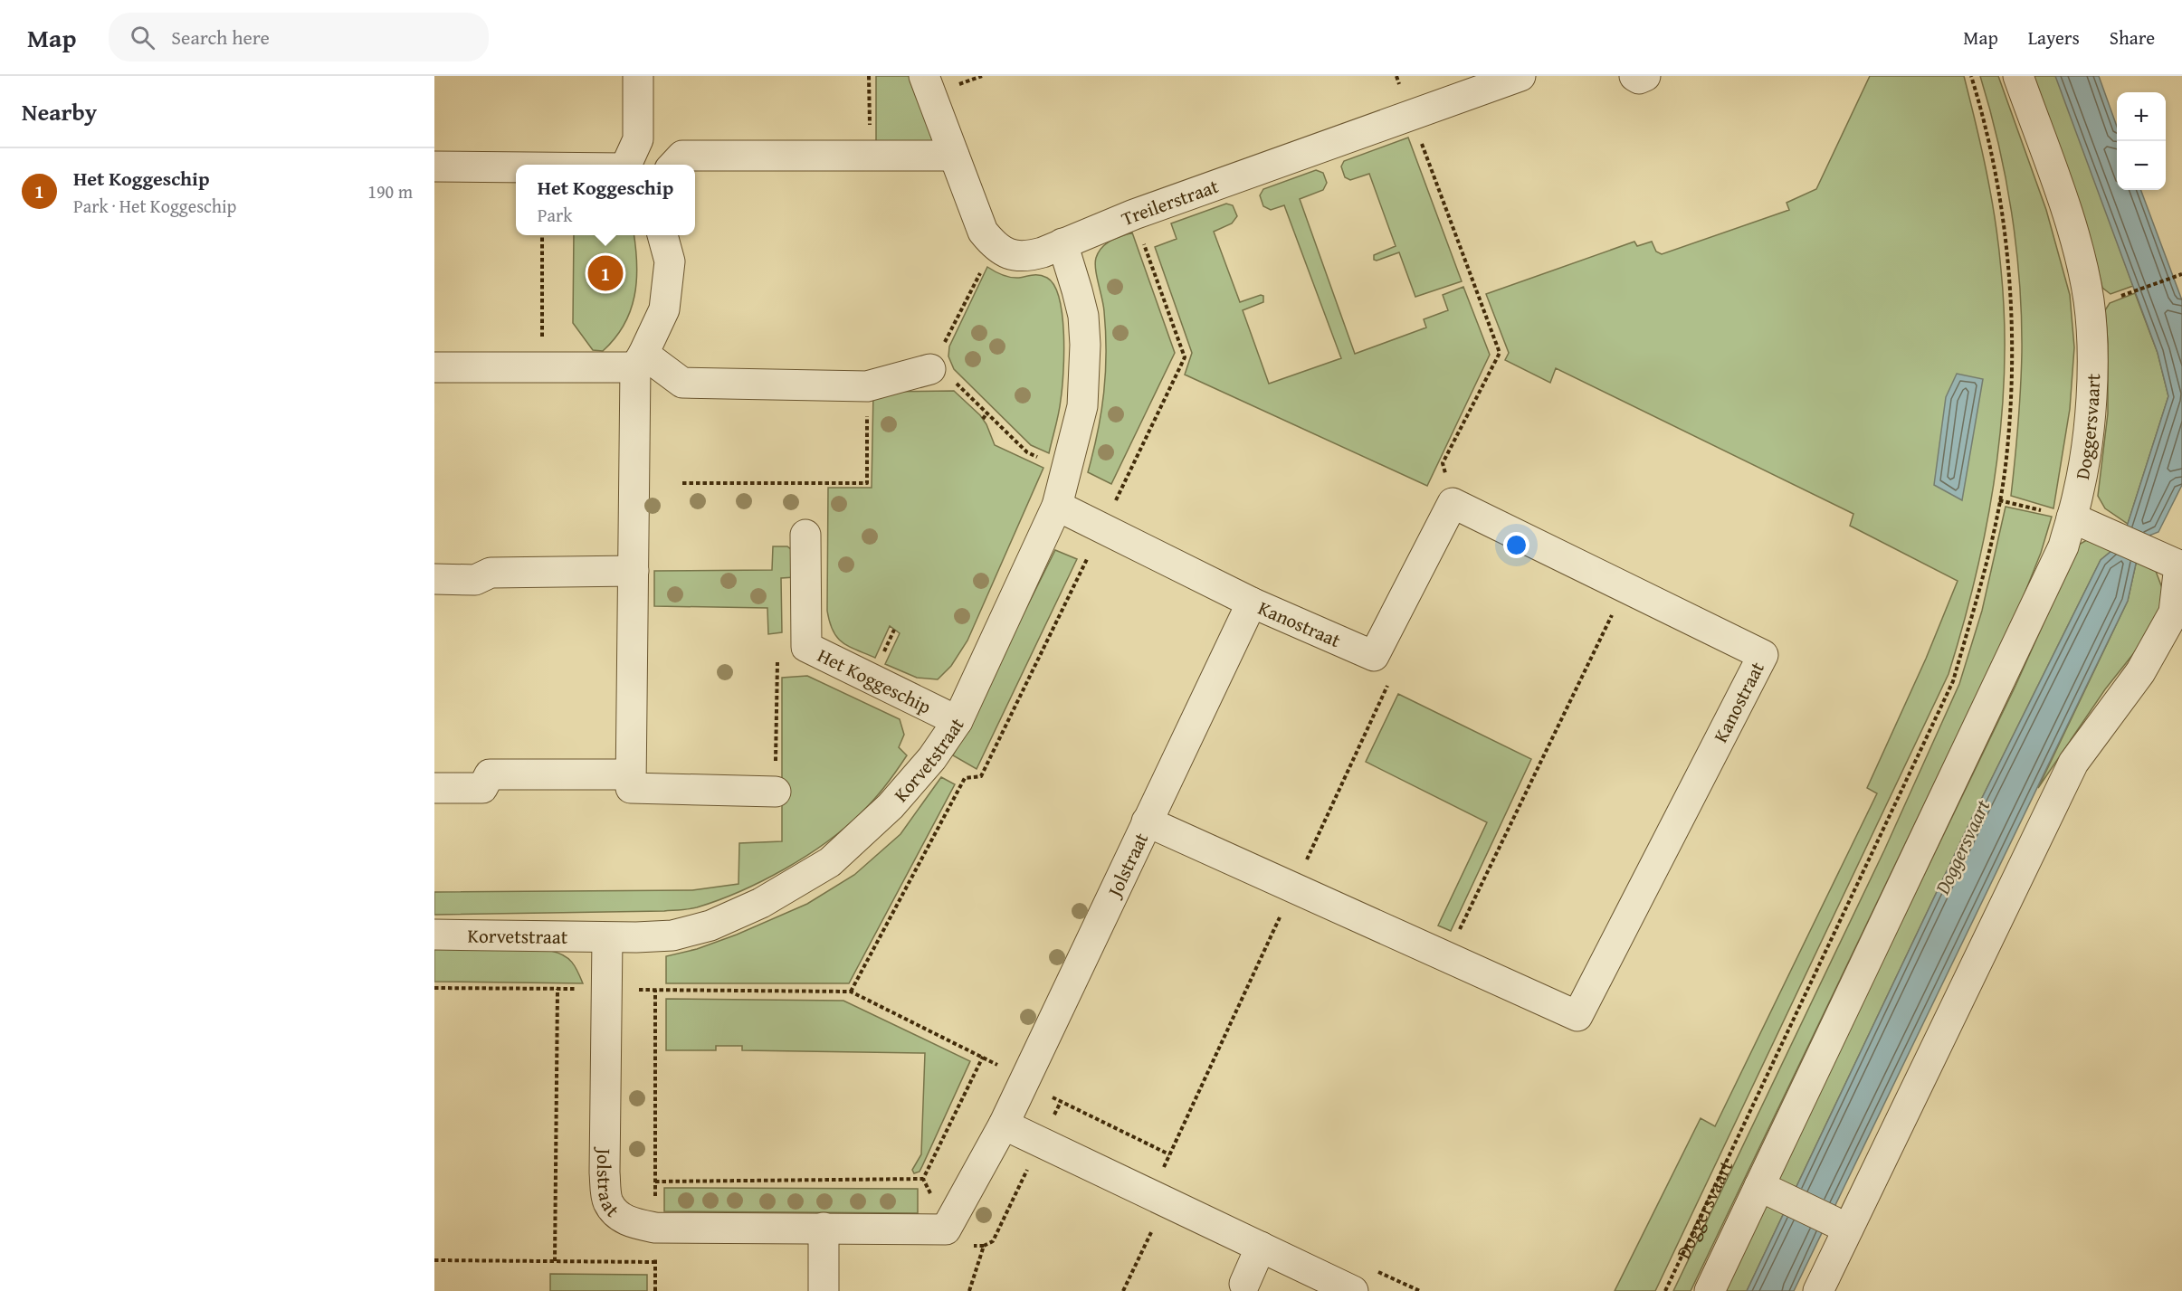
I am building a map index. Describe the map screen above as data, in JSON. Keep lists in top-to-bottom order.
{
  "streets": {
    "street": [
      "Treilerstraat",
      "Doggersvaart",
      "Kanostraat",
      "Het Koggeschip",
      "Korvetstraat",
      "Jolstraat"
    ]
  },
  "crossings": [
    ["Treilerstraat", "Korvetstraat"],
    ["Kanostraat", "Korvetstraat"],
    ["Kanostraat", "Jolstraat"],
    ["Het Koggeschip", "Korvetstraat"],
    ["Korvetstraat", "Jolstraat"]
  ],
  "water": ["Doggersvaart"],
  "page": {
    "header": "Map",
    "search": "Search here",
    "nav": ["Map", "Layers", "Share"],
    "heading": "Nearby",
    "map_buttons": ["+", "−"],
    "list": [
      {
        "mark": "1",
        "name": "Het Koggeschip",
        "note": "Park · Het Koggeschip",
        "value": "190 m"
      }
    ],
    "popup": ["Het Koggeschip", "Park"],
    "pins": "1"
  }
}
